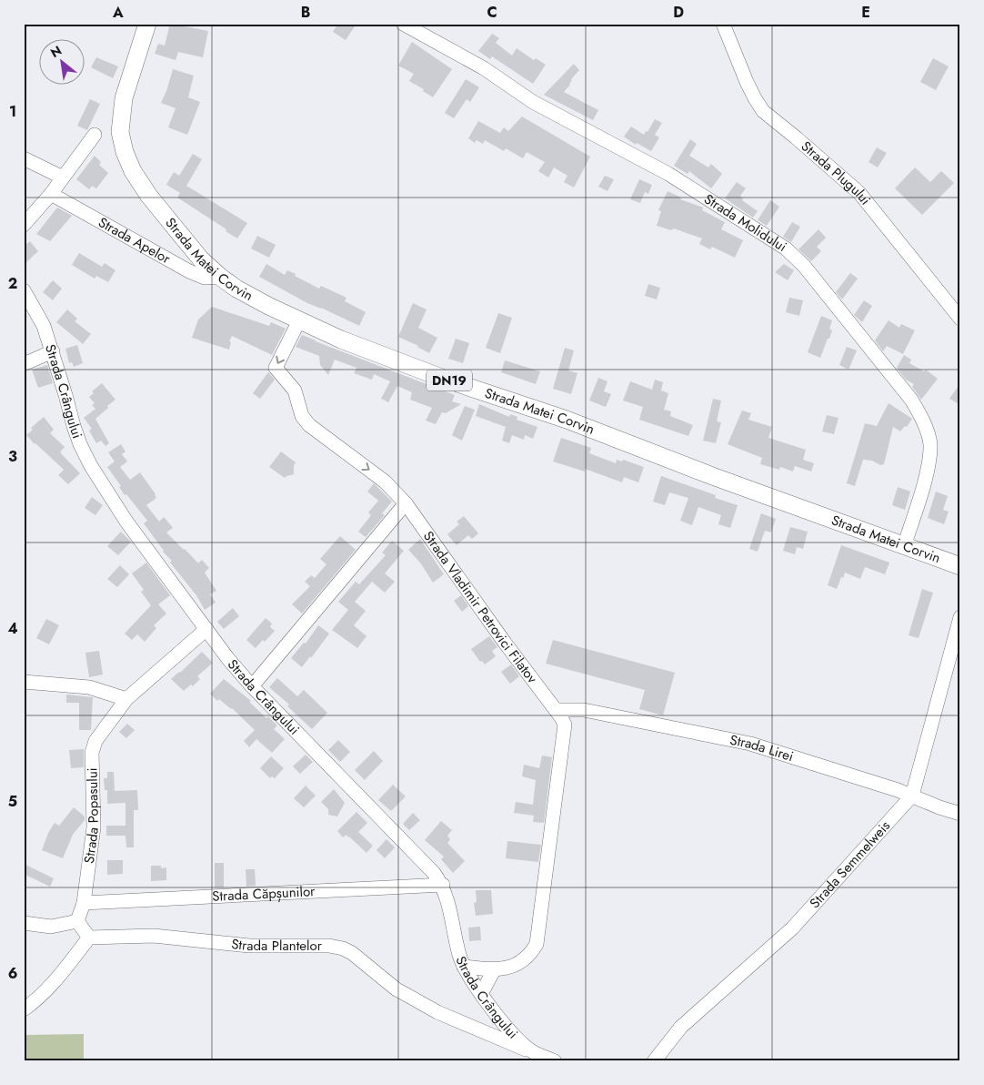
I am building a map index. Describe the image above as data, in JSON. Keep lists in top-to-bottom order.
{
  "streets": {
    "main road": ["Strada Matei Corvin", "DN19"],
    "street": [
      "Strada Plugului",
      "Strada Molidului",
      "Strada Apelor",
      "Strada Crângului",
      "Strada Vladimir Petrovici Filatov",
      "Strada Lirei",
      "Strada Popasului",
      "Strada Semmelweis",
      "Strada Căpșunilor",
      "Strada Plantelor"
    ]
  },
  "crossings": [
    ["Strada Molidului", "Strada Matei Corvin"],
    ["Strada Apelor", "Strada Matei Corvin"],
    ["Strada Matei Corvin", "Strada Vladimir Petrovici Filatov"],
    ["Strada Crângului", "Strada Popasului"],
    ["Strada Crângului", "Strada Căpșunilor"],
    ["Strada Crângului", "Strada Plantelor"],
    ["Strada Vladimir Petrovici Filatov", "Strada Lirei"],
    ["Strada Lirei", "Strada Semmelweis"],
    ["Strada Popasului", "Strada Căpșunilor"]
  ],
  "one_way": ["Strada Vladimir Petrovici Filatov"],
  "north": "top left",
  "grid": {
    "columns": [
      "A",
      "B",
      "C",
      "D",
      "E"
    ],
    "rows": [
      "1",
      "2",
      "3",
      "4",
      "5",
      "6"
    ]
  }
}
